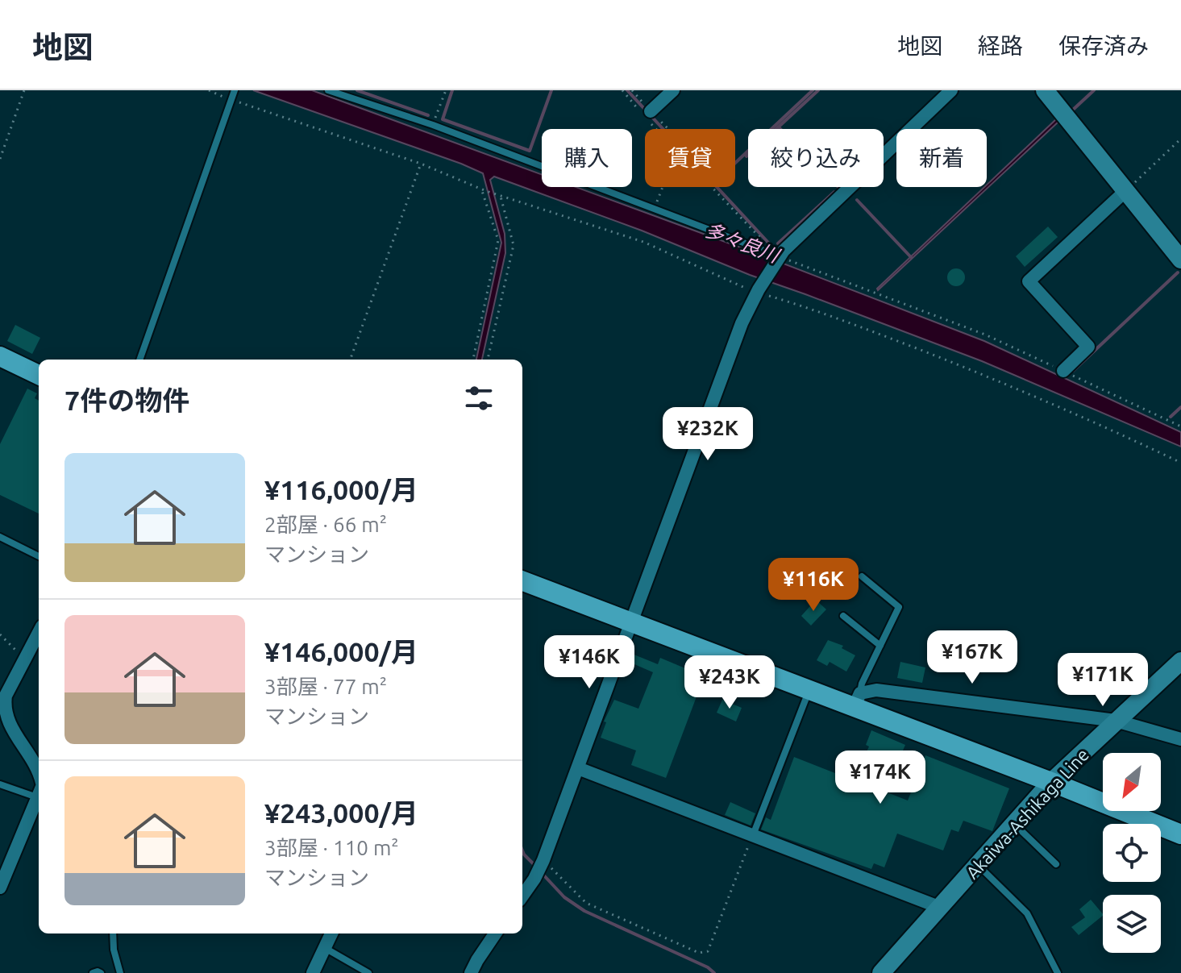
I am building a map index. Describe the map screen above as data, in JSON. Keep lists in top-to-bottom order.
{
  "streets": {
    "main road": ["Akaiwa-Ashikaga Line"]
  },
  "water": ["多々良川"],
  "north": "bottom left",
  "page": {
    "header": "地図",
    "nav": ["地図", "経路", "保存済み"],
    "chip": [
      "購入",
      "賃貸",
      "絞り込み",
      "新着"
    ],
    "heading": "7件の物件",
    "price": [
      "¥232K",
      "¥116K",
      "¥167K",
      "¥146K",
      "¥171K",
      "¥243K",
      "¥174K"
    ],
    "list": [
      {
        "name": "¥116,000/月",
        "note": "2部屋 · 66 m² · マンション"
      },
      {
        "name": "¥146,000/月",
        "note": "3部屋 · 77 m² · マンション"
      },
      {
        "name": "¥243,000/月",
        "note": "3部屋 · 110 m² · マンション"
      }
    ]
  }
}
